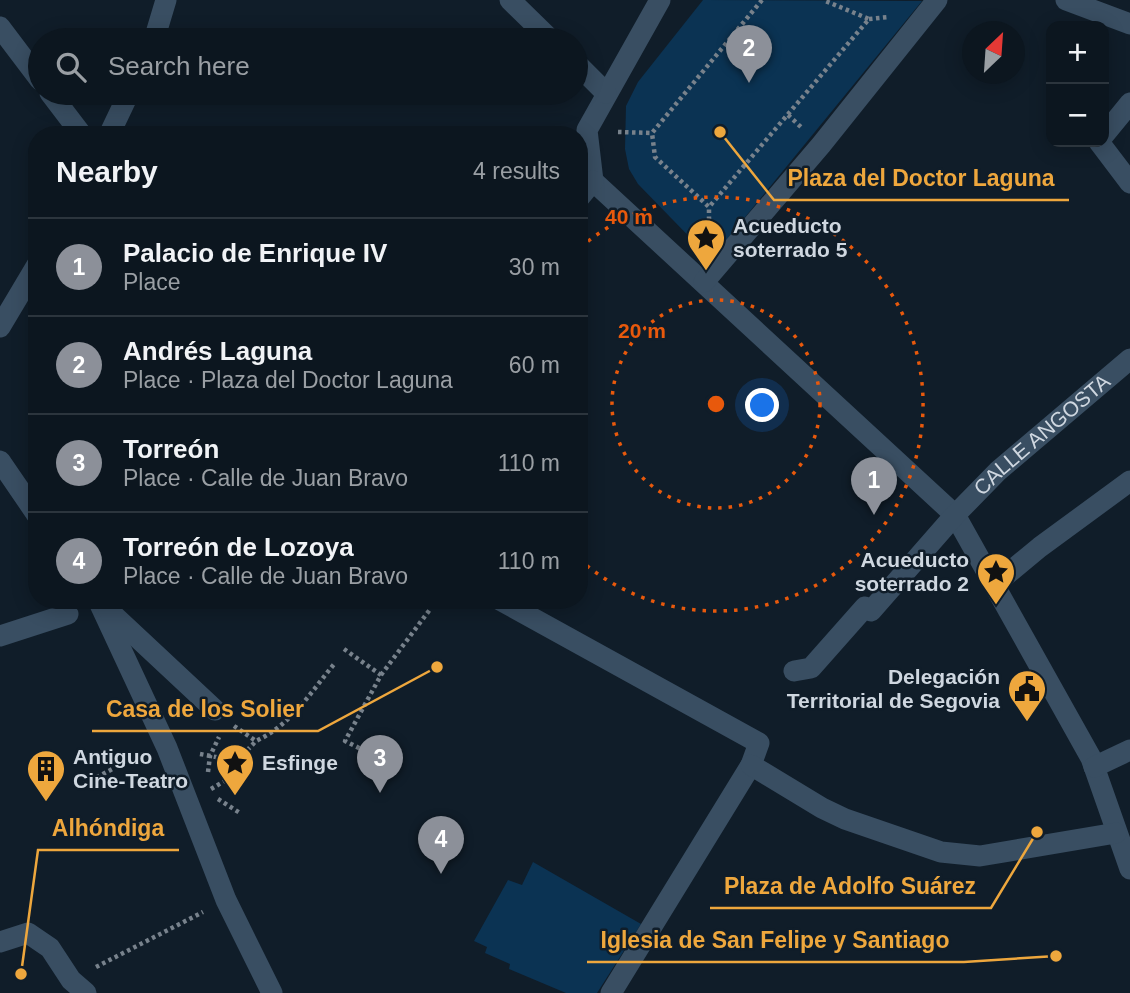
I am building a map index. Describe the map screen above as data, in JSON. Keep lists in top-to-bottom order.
{
  "streets": {
    "street": ["CALLE ANGOSTA"]
  },
  "places": {
    "other": [
      "Plaza del Doctor Laguna",
      "Casa de los Solier",
      "Plaza de Adolfo Suárez",
      "Iglesia de San Felipe y Santiago",
      "Alhóndiga"
    ],
    "place": ["Acueducto soterrado 5", "Acueducto soterrado 2", "Esfinge"],
    "public building": ["Delegación Territorial de Segovia"],
    "building": ["Antiguo Cine-Teatro"]
  },
  "north": "top right",
  "page": {
    "map_buttons": ["+", "−"],
    "pins": [
      "2",
      "1",
      "3",
      "4"
    ],
    "search": "Search here",
    "heading": ["Nearby", "4 results"],
    "list": [
      {
        "mark": "1",
        "name": "Palacio de Enrique IV",
        "note": "Place",
        "value": "30 m"
      },
      {
        "mark": "2",
        "name": "Andrés Laguna",
        "note": "Place · Plaza del Doctor Laguna",
        "value": "60 m"
      },
      {
        "mark": "3",
        "name": "Torreón",
        "note": "Place · Calle de Juan Bravo",
        "value": "110 m"
      },
      {
        "mark": "4",
        "name": "Torreón de Lozoya",
        "note": "Place · Calle de Juan Bravo",
        "value": "110 m"
      }
    ]
  },
  "rings": ["40 m", "20 m"]
}
